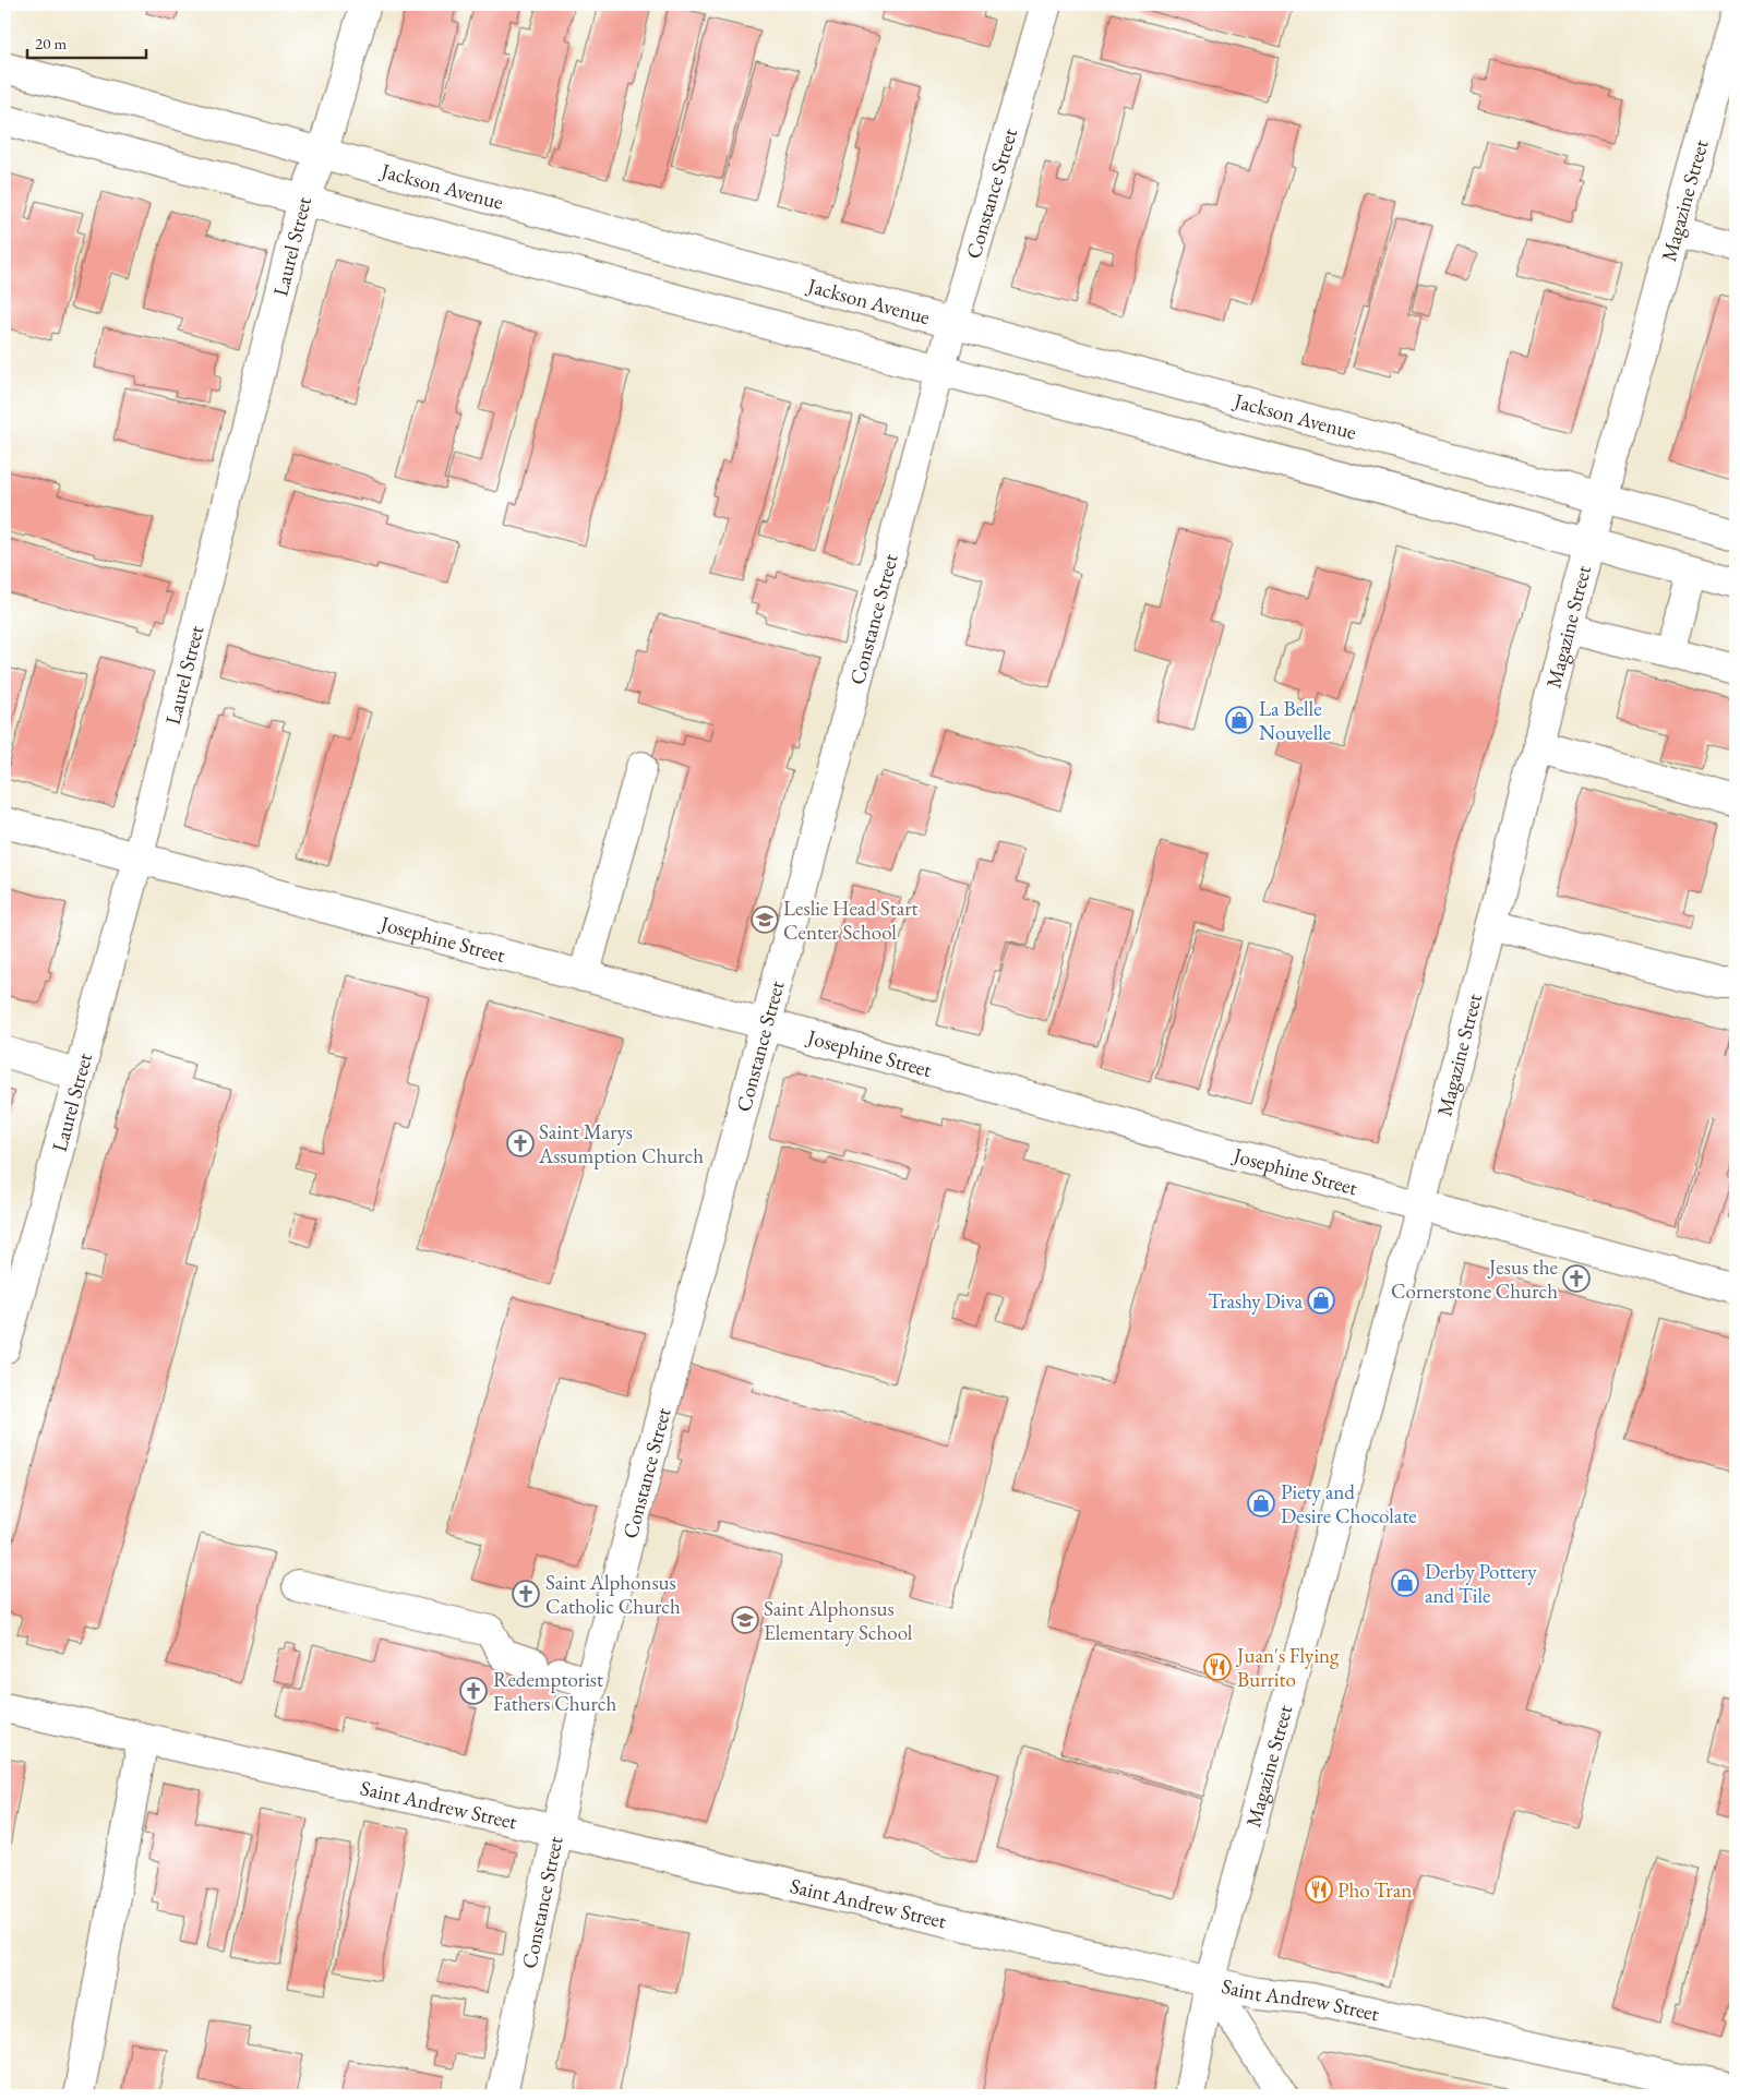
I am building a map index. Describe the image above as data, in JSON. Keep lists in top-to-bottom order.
{
  "streets": {
    "street": [
      "Jackson Avenue",
      "Constance Street",
      "Magazine Street",
      "Laurel Street",
      "Josephine Street",
      "Saint Andrew Street"
    ]
  },
  "crossings": [
    ["Jackson Avenue", "Constance Street"],
    ["Jackson Avenue", "Magazine Street"],
    ["Jackson Avenue", "Laurel Street"],
    ["Constance Street", "Josephine Street"],
    ["Constance Street", "Saint Andrew Street"],
    ["Magazine Street", "Josephine Street"],
    ["Magazine Street", "Saint Andrew Street"],
    ["Laurel Street", "Josephine Street"]
  ],
  "places": {
    "shop": [
      "La Belle Nouvelle",
      "Trashy Diva",
      "Piety and Desire Chocolate",
      "Derby Pottery and Tile"
    ],
    "school or university": ["Leslie Head Start Center School", "Saint Alphonsus Elementary School"],
    "church": [
      "Saint Marys Assumption Church",
      "Jesus the Cornerstone Church",
      "Saint Alphonsus Catholic Church",
      "Redemptorist Fathers Church"
    ],
    "restaurant": ["Juan's Flying Burrito", "Pho Tran"]
  },
  "scale_bar": "20 m"
}
